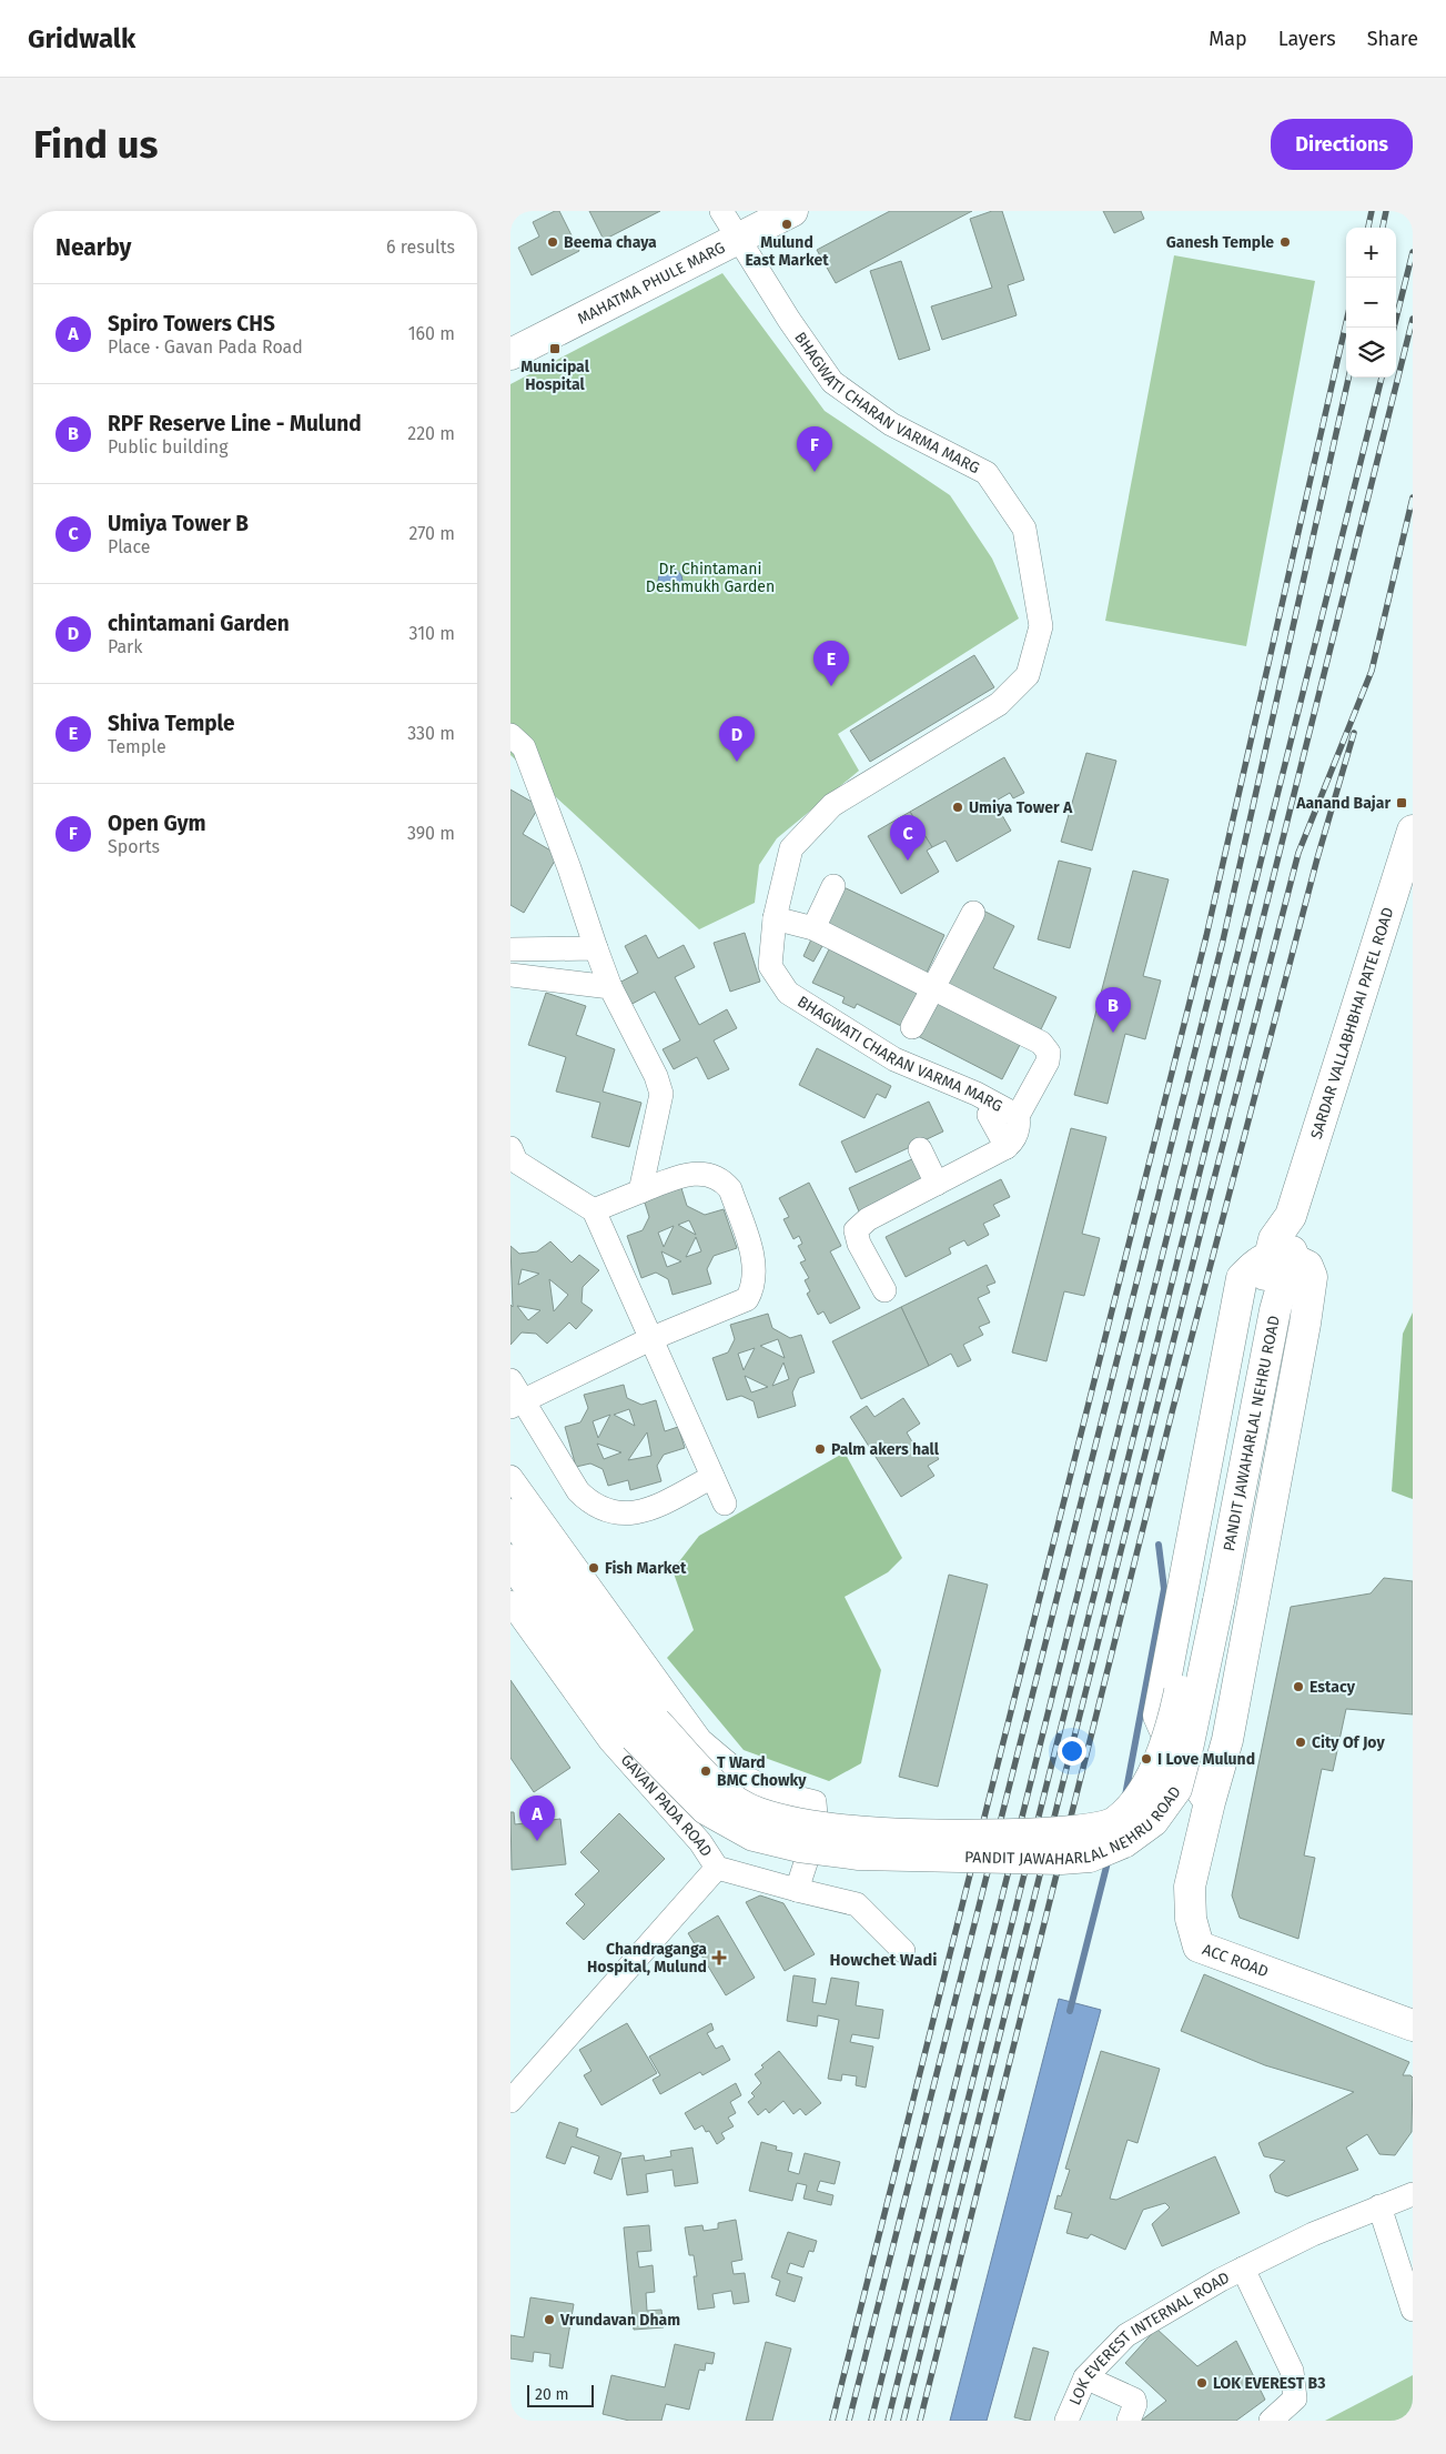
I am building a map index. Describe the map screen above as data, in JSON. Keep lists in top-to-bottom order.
{
  "streets": {
    "main road": [
      "MAHATMA PHULE MARG",
      "SARDAR VALLABHBHAI PATEL ROAD",
      "PANDIT JAWAHARLAL NEHRU ROAD",
      "ACC ROAD"
    ],
    "street": ["BHAGWATI CHARAN VARMA MARG", "GAVAN PADA ROAD", "LOK EVEREST INTERNAL ROAD"]
  },
  "crossings": [
    ["MAHATMA PHULE MARG", "BHAGWATI CHARAN VARMA MARG"],
    ["SARDAR VALLABHBHAI PATEL ROAD", "PANDIT JAWAHARLAL NEHRU ROAD"]
  ],
  "districts": ["Howchet Wadi"],
  "parks": ["Dr. Chintamani Deshmukh Garden"],
  "places": {
    "other": [
      "Mulund East Market",
      "Beema chaya",
      "Ganesh Temple",
      "Umiya Tower A",
      "Palm akers hall",
      "Fish Market",
      "Estacy",
      "City Of Joy",
      "I Love Mulund",
      "T Ward BMC Chowky",
      "Vrundavan Dham",
      "LOK EVEREST B3"
    ],
    "transit": ["Municipal Hospital", "Aanand Bajar"],
    "health": ["Chandraganga Hospital, Mulund"]
  },
  "scale_bar": "20 m",
  "page": {
    "header": "Gridwalk",
    "nav": ["Map", "Layers", "Share"],
    "buttons": "Directions",
    "title": "Find us",
    "heading": ["Nearby", "6 results"],
    "map_buttons": ["+", "−"],
    "list": [
      {
        "mark": "A",
        "name": "Spiro Towers CHS",
        "note": "Place · Gavan Pada Road",
        "value": "160 m"
      },
      {
        "mark": "B",
        "name": "RPF Reserve Line - Mulund",
        "note": "Public building",
        "value": "220 m"
      },
      {
        "mark": "C",
        "name": "Umiya Tower B",
        "note": "Place",
        "value": "270 m"
      },
      {
        "mark": "D",
        "name": "chintamani Garden",
        "note": "Park",
        "value": "310 m"
      },
      {
        "mark": "E",
        "name": "Shiva Temple",
        "note": "Temple",
        "value": "330 m"
      },
      {
        "mark": "F",
        "name": "Open Gym",
        "note": "Sports",
        "value": "390 m"
      }
    ],
    "pins": [
      "F",
      "E",
      "D",
      "C",
      "B",
      "A"
    ],
    "scale": "20 m"
  }
}
